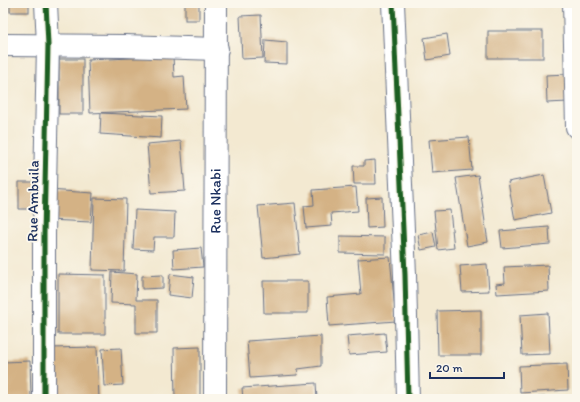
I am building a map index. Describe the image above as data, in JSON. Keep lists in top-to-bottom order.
{
  "streets": {
    "street": ["Rue Ambuila", "Rue Nkabi"]
  },
  "scale_bar": "20 m"
}
